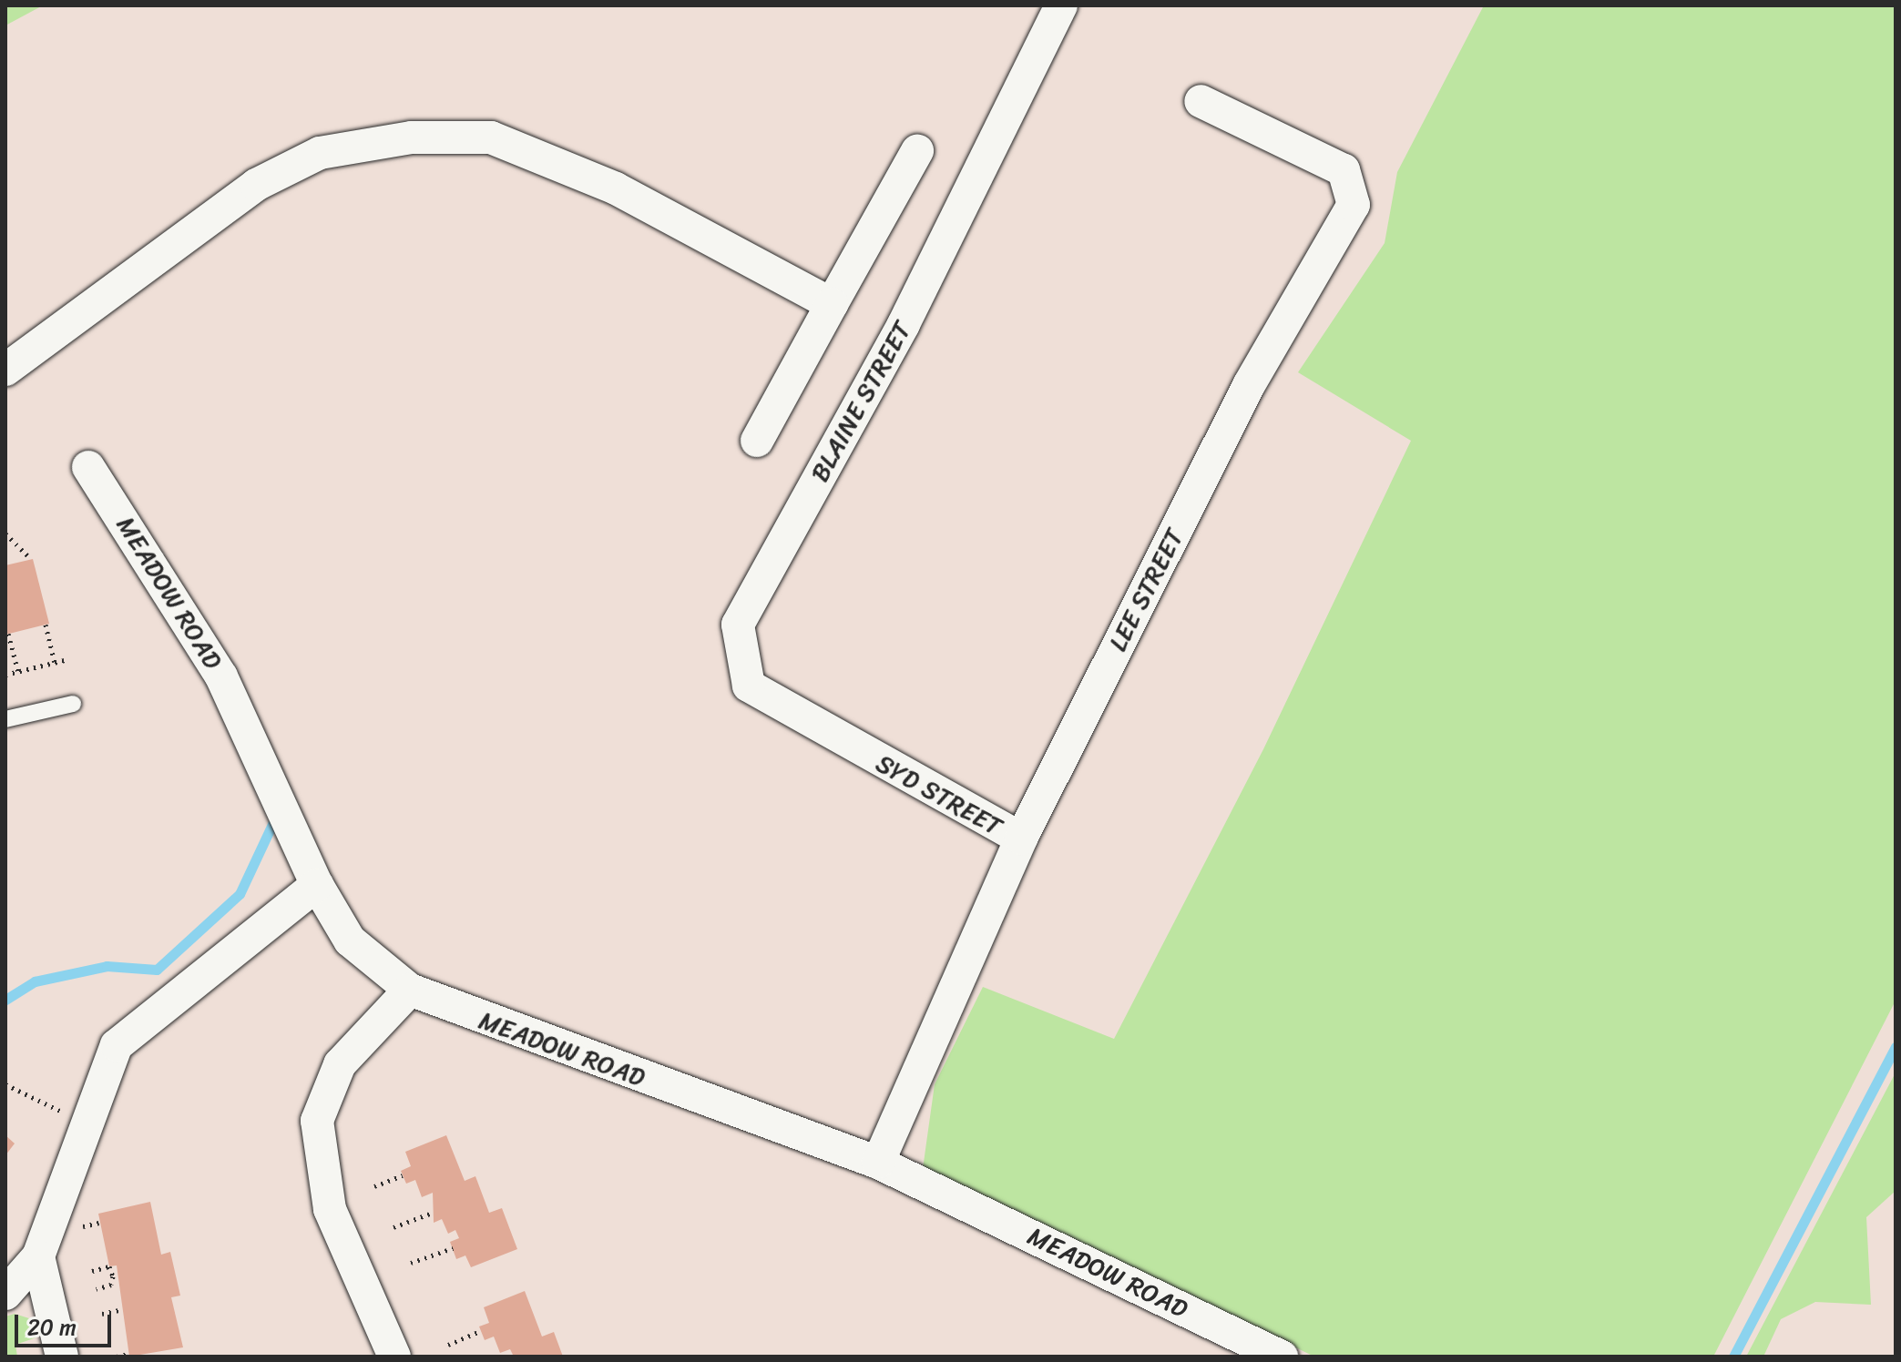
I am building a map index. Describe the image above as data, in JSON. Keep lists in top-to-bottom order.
{
  "streets": {
    "street": [
      "BLAINE STREET",
      "LEE STREET",
      "MEADOW ROAD",
      "SYD STREET"
    ]
  },
  "crossings": [
    ["BLAINE STREET", "SYD STREET"],
    ["LEE STREET", "MEADOW ROAD"],
    ["LEE STREET", "SYD STREET"]
  ],
  "scale_bar": "20 m"
}
